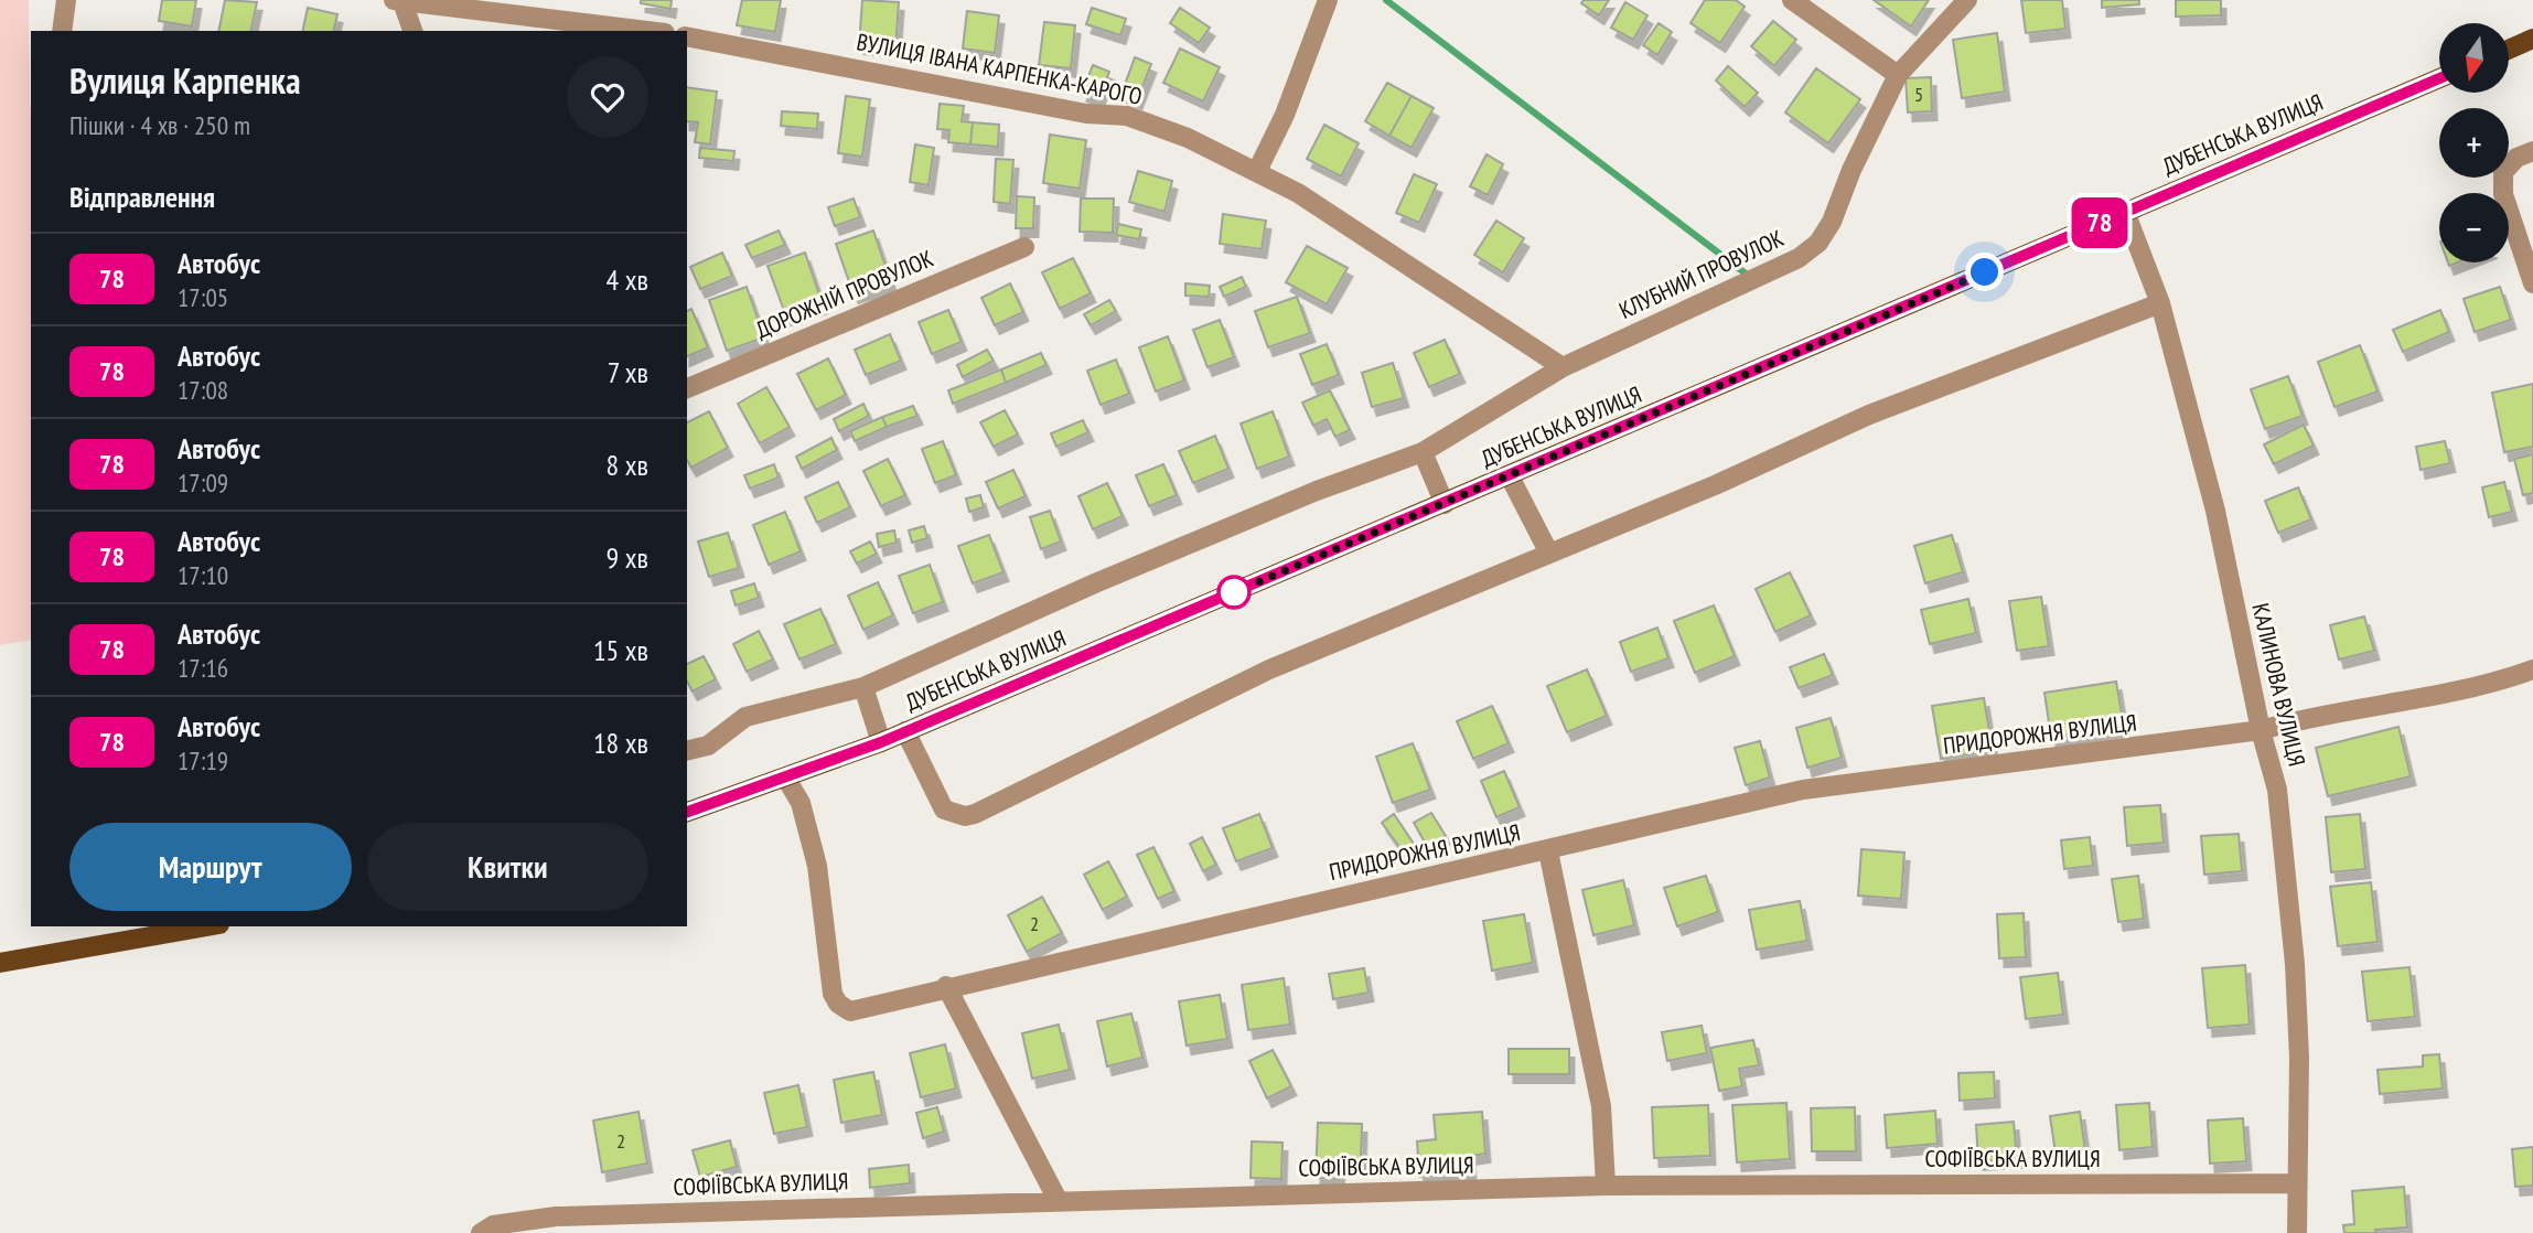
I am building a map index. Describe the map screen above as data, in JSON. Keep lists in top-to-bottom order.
{
  "streets": {
    "main road": ["ДУБЕНСЬКА ВУЛИЦЯ"],
    "street": [
      "ВУЛИЦЯ ІВАНА КАРПЕНКА-КАРОГО",
      "КЛУБНИЙ ПРОВУЛОК",
      "ДОРОЖНІЙ ПРОВУЛОК",
      "КАЛИНОВА ВУЛИЦЯ",
      "ПРИДОРОЖНЯ ВУЛИЦЯ",
      "СОФІЇВСЬКА ВУЛИЦЯ"
    ]
  },
  "crossings": [
    ["ВУЛИЦЯ ІВАНА КАРПЕНКА-КАРОГО", "КЛУБНИЙ ПРОВУЛОК"],
    ["ДУБЕНСЬКА ВУЛИЦЯ", "КАЛИНОВА ВУЛИЦЯ"],
    ["ДУБЕНСЬКА ВУЛИЦЯ", "ПРИДОРОЖНЯ ВУЛИЦЯ"],
    ["КАЛИНОВА ВУЛИЦЯ", "ПРИДОРОЖНЯ ВУЛИЦЯ"],
    ["КАЛИНОВА ВУЛИЦЯ", "СОФІЇВСЬКА ВУЛИЦЯ"]
  ],
  "lines": ["bus line 78"],
  "house_numbers": ["5", "2", "2"],
  "north": "bottom",
  "page": {
    "on_map": "78",
    "map_buttons": ["+", "−"],
    "heading": [
      ["Вулиця Карпенка", "Пішки · 4 хв · 250 m"],
      "Відправлення"
    ],
    "list": [
      {
        "mark": "78",
        "name": "Автобус",
        "note": "17:05",
        "value": "4 хв"
      },
      {
        "mark": "78",
        "name": "Автобус",
        "note": "17:08",
        "value": "7 хв"
      },
      {
        "mark": "78",
        "name": "Автобус",
        "note": "17:09",
        "value": "8 хв"
      },
      {
        "mark": "78",
        "name": "Автобус",
        "note": "17:10",
        "value": "9 хв"
      },
      {
        "mark": "78",
        "name": "Автобус",
        "note": "17:16",
        "value": "15 хв"
      },
      {
        "mark": "78",
        "name": "Автобус",
        "note": "17:19",
        "value": "18 хв"
      }
    ],
    "buttons": ["Маршрут", "Квитки"]
  }
}
